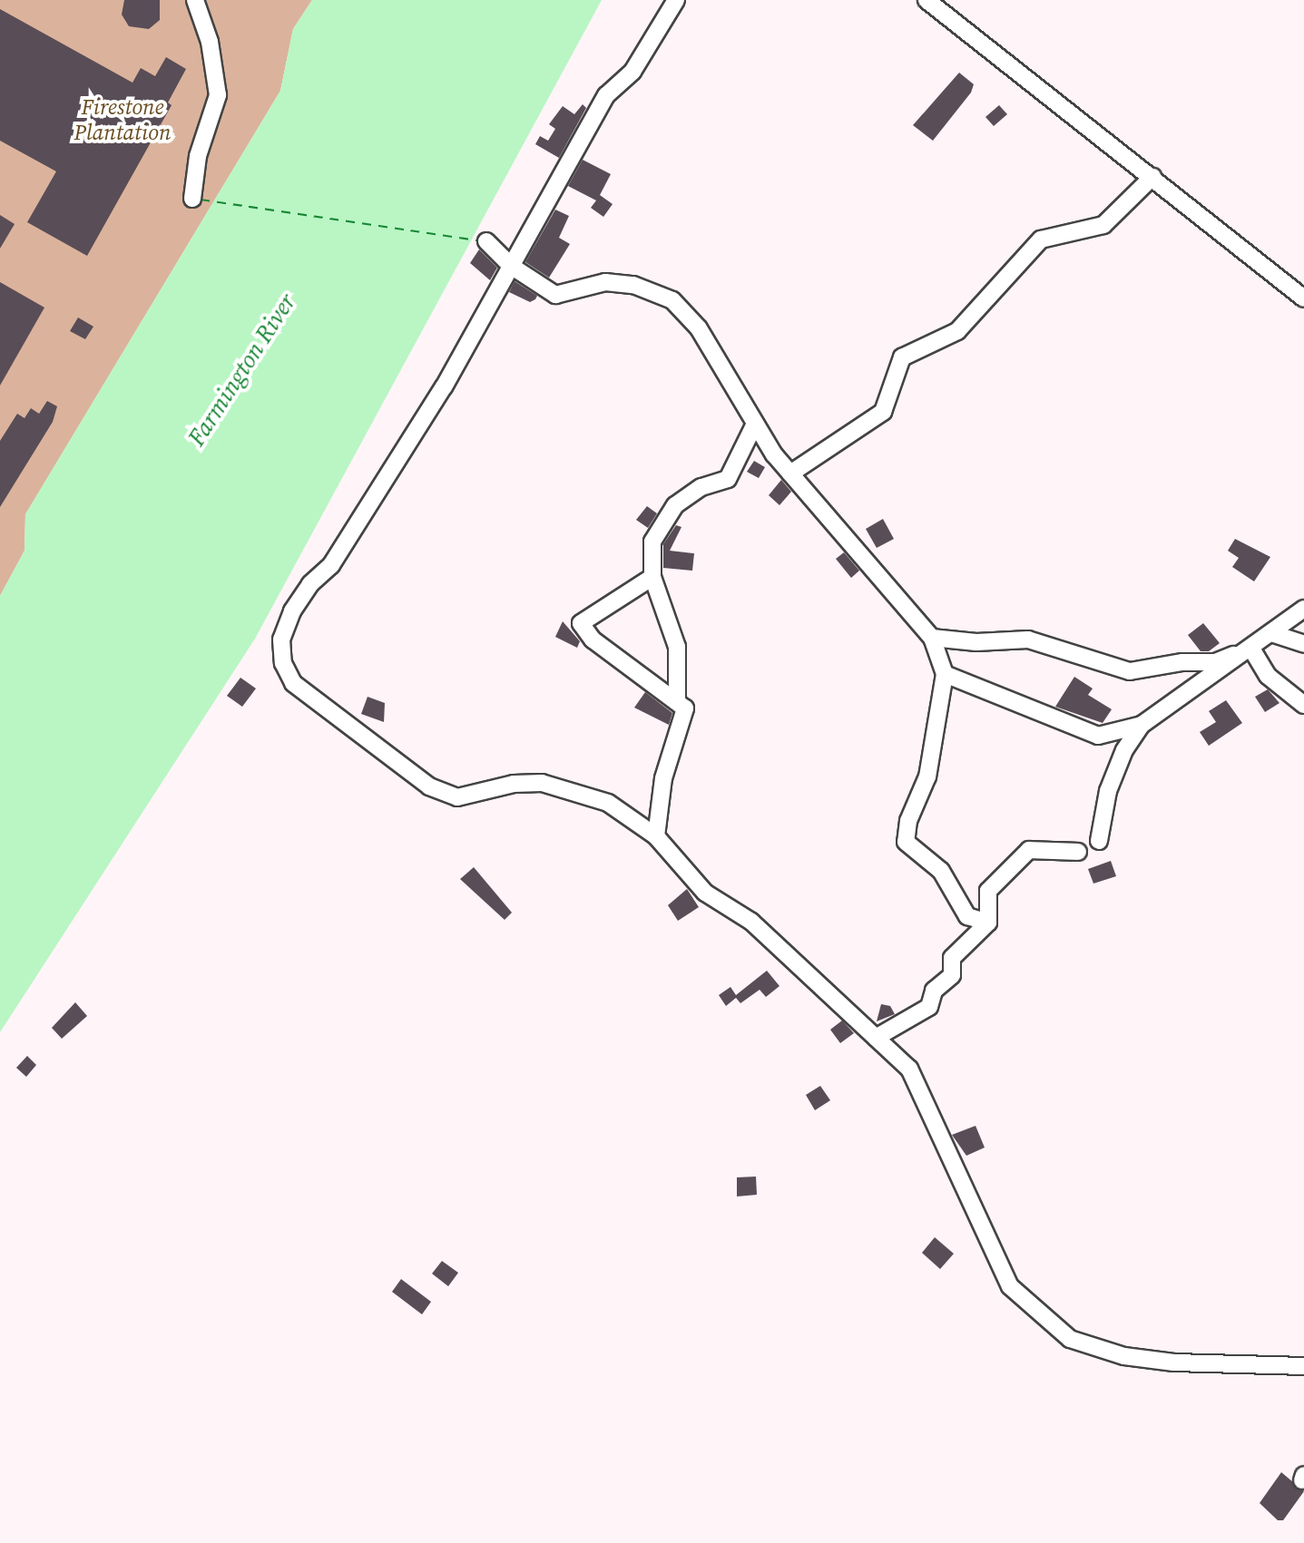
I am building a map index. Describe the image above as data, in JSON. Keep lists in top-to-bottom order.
{
  "water": ["Farmington River"],
  "parks": ["Firestone Plantation"]
}
